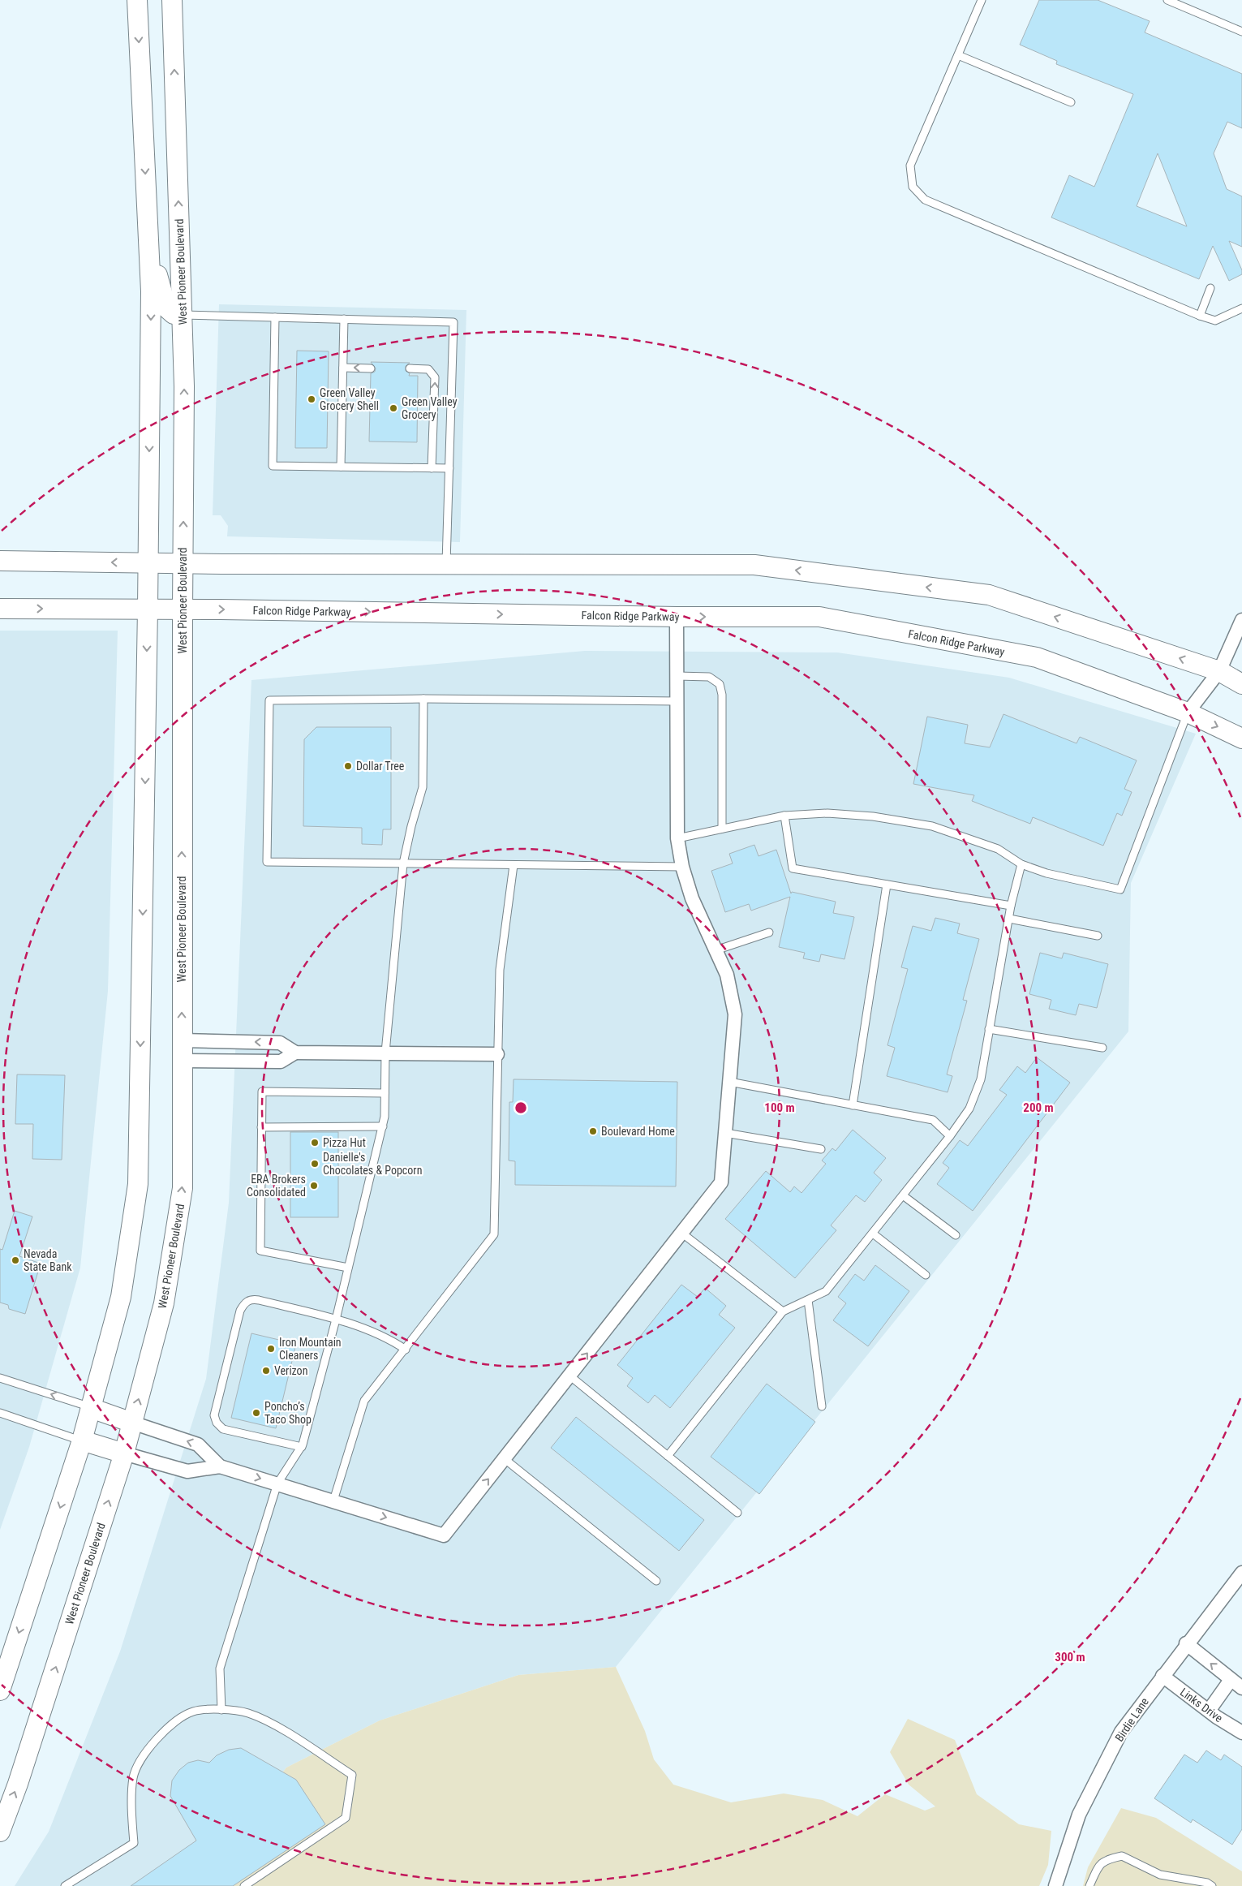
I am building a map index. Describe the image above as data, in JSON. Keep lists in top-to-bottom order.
{
  "streets": {
    "main road": ["West Pioneer Boulevard", "Falcon Ridge Parkway"],
    "street": ["Links Drive", "Birdie Lane"]
  },
  "crossings": [
    ["West Pioneer Boulevard", "Falcon Ridge Parkway"],
    ["Links Drive", "Birdie Lane"]
  ],
  "places": [
    "Green Valley Grocery Shell",
    "Green Valley Grocery",
    "Dollar Tree",
    "Boulevard Home",
    "Pizza Hut",
    "Danielle's Chocolates & Popcorn",
    "ERA Brokers Consolidated",
    "Nevada State Bank",
    "Iron Mountain Cleaners",
    "Verizon",
    "Poncho’s Taco Shop"
  ],
  "rings": ["100 m", "200 m", "300 m"]
}
